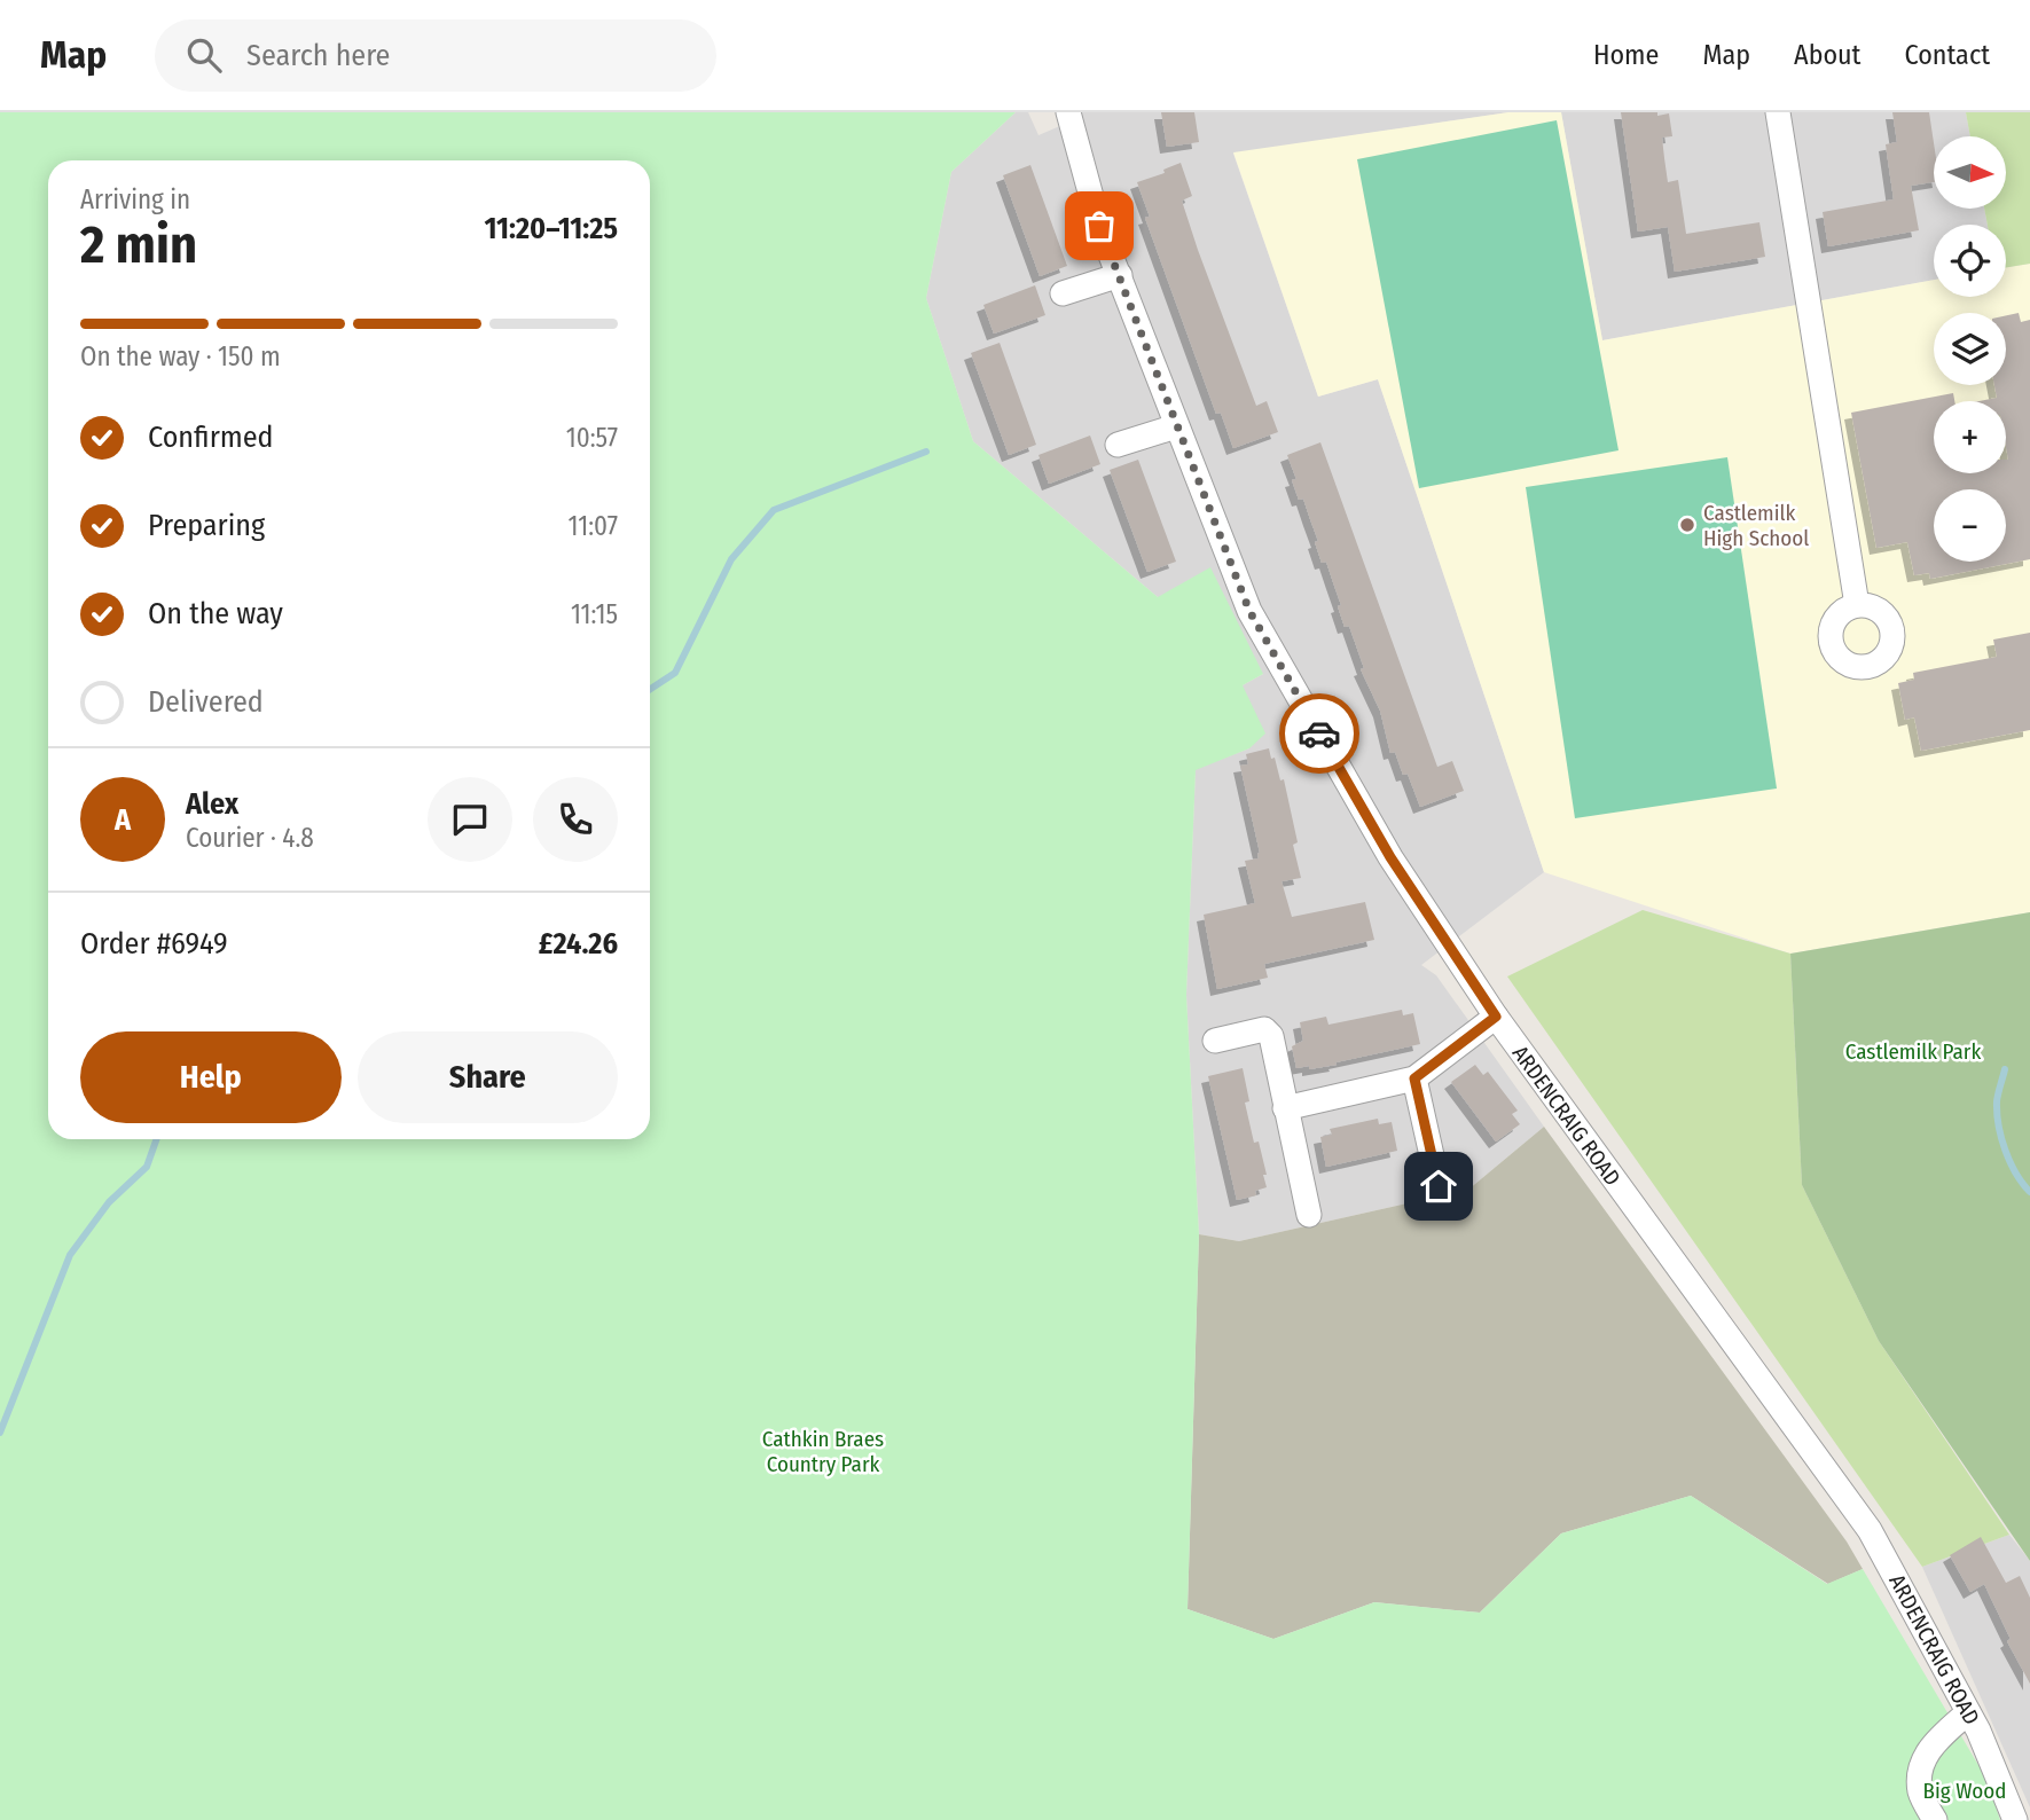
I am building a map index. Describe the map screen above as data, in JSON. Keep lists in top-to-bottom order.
{
  "streets": {
    "street": ["ARDENCRAIG ROAD"]
  },
  "parks": ["Castlemilk Park", "Cathkin Braes Country Park", "Big Wood"],
  "places": ["Castlemilk High School"],
  "north": "right",
  "page": {
    "header": "Map",
    "search": "Search here",
    "nav": [
      "Home",
      "Map",
      "About",
      "Contact"
    ],
    "map_buttons": ["+", "−"],
    "heading": ["2 min", "Arriving in", "11:20–11:25"],
    "panel": [
      "Alex",
      "Courier · 4.8",
      "Order #6949",
      "£24.26"
    ],
    "bar": "On the way · 150 m",
    "list": [
      ["Confirmed", "10:57"],
      ["Preparing", "11:07"],
      ["On the way", "11:15"],
      "Delivered"
    ],
    "round": "A",
    "buttons": ["Help", "Share"]
  }
}
